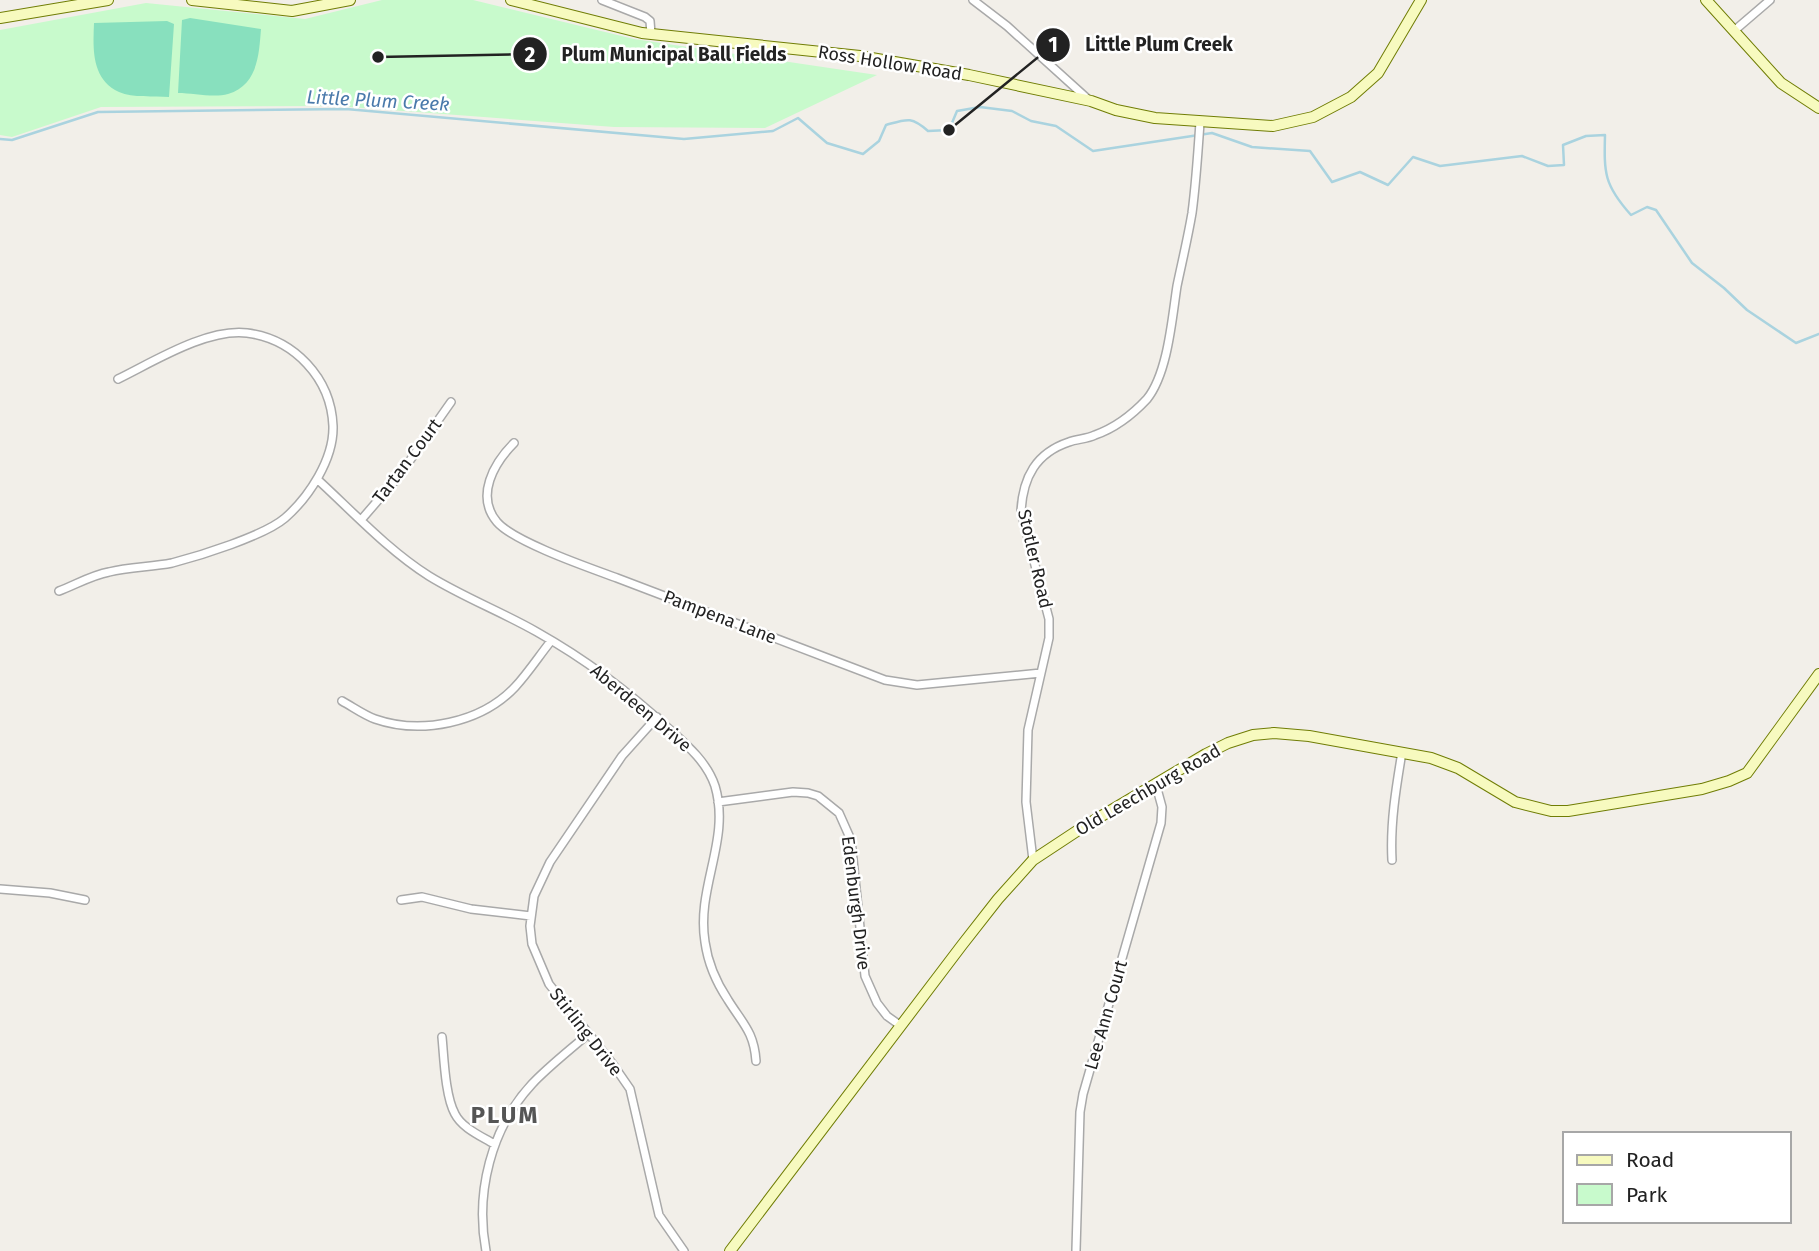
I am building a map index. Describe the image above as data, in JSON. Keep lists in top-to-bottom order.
{
  "streets": {
    "street": [
      "Ross Hollow Road",
      "Tartan Court",
      "Stotler Road",
      "Pampena Lane",
      "Aberdeen Drive",
      "Old Leechburg Road",
      "Edenburgh Drive",
      "Lee Ann Court",
      "Stirling Drive"
    ]
  },
  "crossings": [
    ["Ross Hollow Road", "Stotler Road"],
    ["Tartan Court", "Aberdeen Drive"],
    ["Stotler Road", "Pampena Lane"],
    ["Stotler Road", "Old Leechburg Road"],
    ["Aberdeen Drive", "Edenburgh Drive"],
    ["Aberdeen Drive", "Stirling Drive"],
    ["Old Leechburg Road", "Edenburgh Drive"],
    ["Old Leechburg Road", "Lee Ann Court"]
  ],
  "districts": ["PLUM"],
  "water": ["Little Plum Creek"],
  "places": ["Plum Municipal Ball Fields", "Little Plum Creek"],
  "legend": ["Road", "Park"]
}
